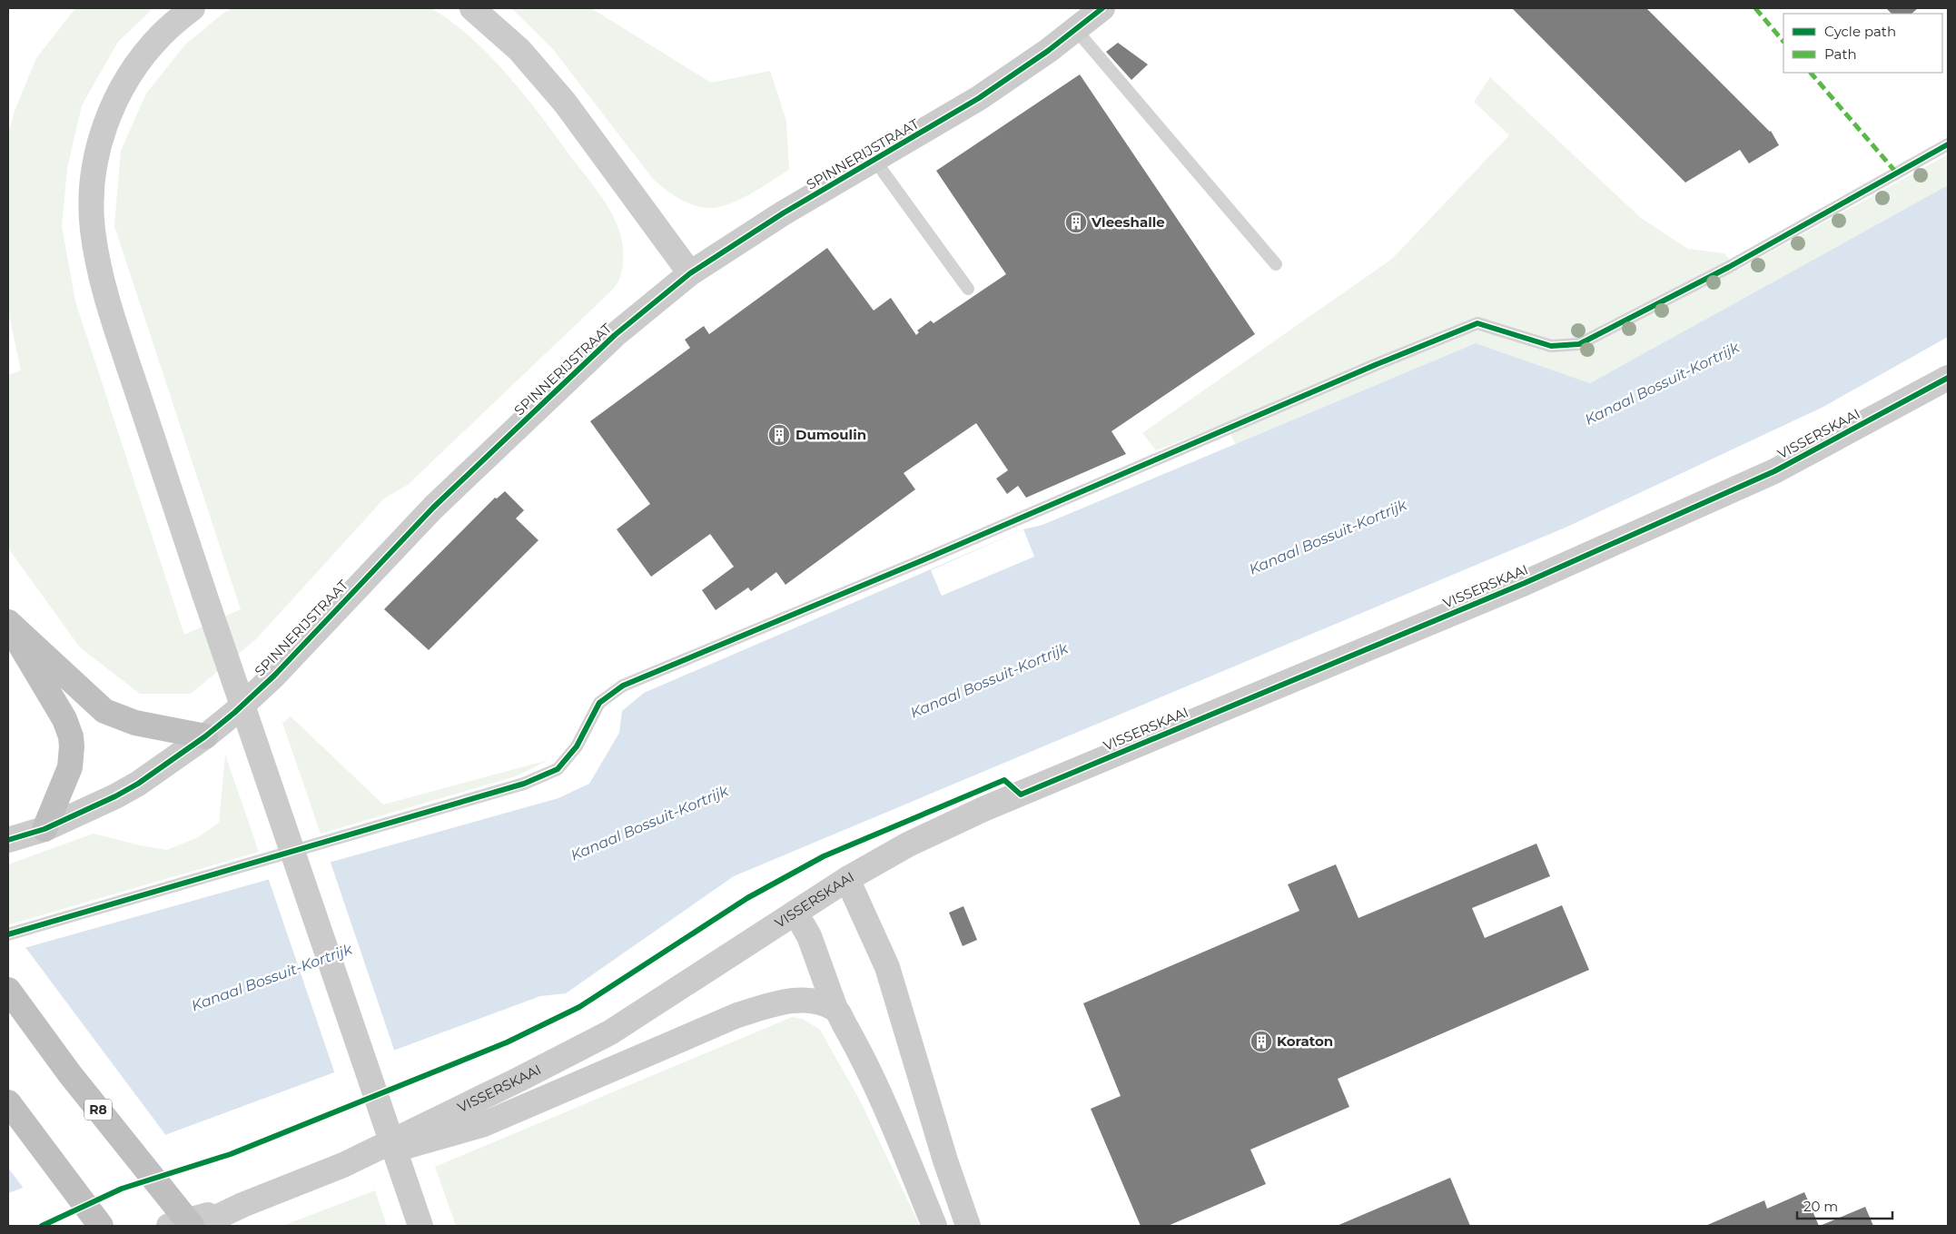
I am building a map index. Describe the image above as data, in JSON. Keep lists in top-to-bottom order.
{
  "streets": {
    "highway": ["R8"],
    "street": ["SPINNERIJSTRAAT", "VISSERSKAAI"]
  },
  "water": ["Kanaal Bossuit-Kortrijk"],
  "places": {
    "building": ["Vleeshalle", "Dumoulin", "Koraton"]
  },
  "legend": ["Cycle path", "Path"],
  "scale_bar": "20 m"
}
